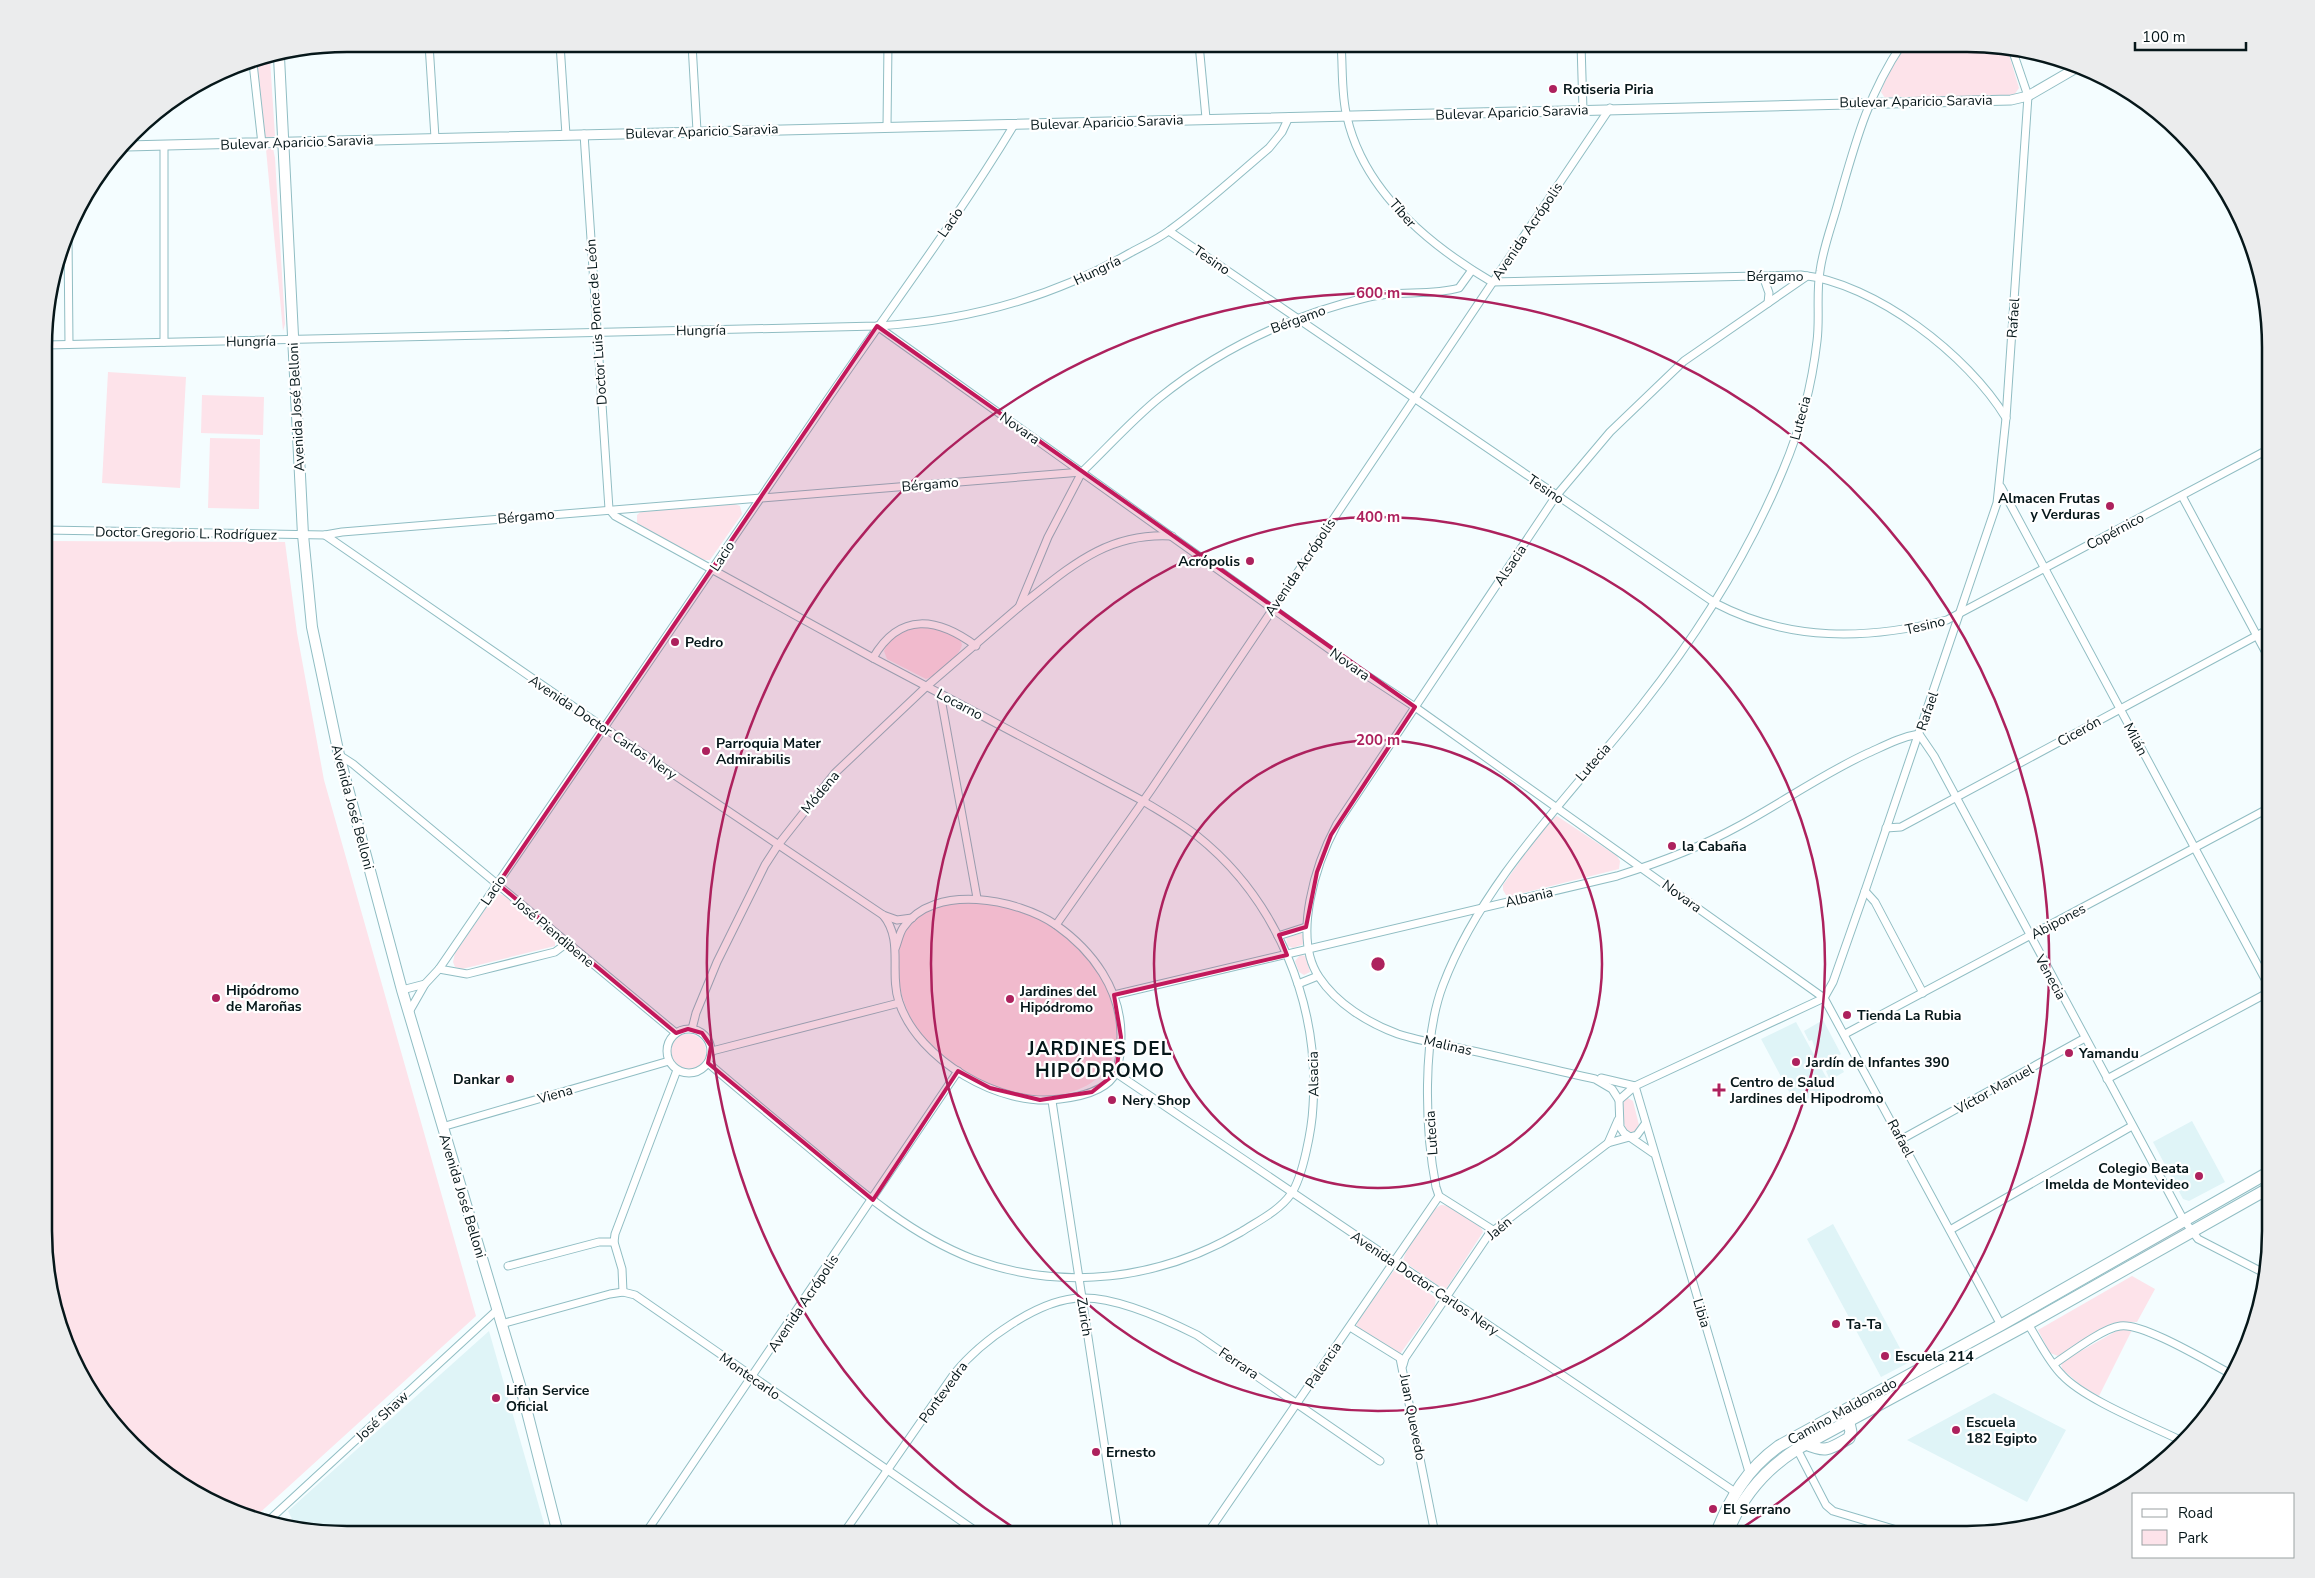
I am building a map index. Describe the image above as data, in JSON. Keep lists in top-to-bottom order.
{
  "streets": {
    "main road": ["Avenida José Belloni", "Camino Maldonado"],
    "street": [
      "Bulevar Aparicio Saravia",
      "Tíber",
      "Lacio",
      "Avenida Acrópolis",
      "Tesino",
      "Hungría",
      "Bérgamo",
      "Rafael",
      "Doctor Luis Ponce de León",
      "Lutecia",
      "Novara",
      "Copérnico",
      "Doctor Gregorio L. Rodríguez",
      "Alsacia",
      "Locarno",
      "Avenida Doctor Carlos Nery",
      "Cicerón",
      "Milán",
      "Módena",
      "Albania",
      "Abipones",
      "José Piendibene",
      "Venecia",
      "Malinas",
      "Víctor Manuel",
      "Viena",
      "Jaén",
      "Libia",
      "Zurich",
      "Ferrara",
      "Palencia",
      "Montecarlo",
      "Pontevedra",
      "José Shaw",
      "Juan Quevedo"
    ]
  },
  "crossings": [
    ["Bulevar Aparicio Saravia", "Tíber"],
    ["Bulevar Aparicio Saravia", "Lacio"],
    ["Bulevar Aparicio Saravia", "Avenida Acrópolis"],
    ["Bulevar Aparicio Saravia", "Hungría"],
    ["Bulevar Aparicio Saravia", "Rafael"],
    ["Bulevar Aparicio Saravia", "Doctor Luis Ponce de León"],
    ["Bulevar Aparicio Saravia", "Avenida José Belloni"],
    ["Tíber", "Avenida Acrópolis"],
    ["Tíber", "Bérgamo"],
    ["Lacio", "Hungría"],
    ["Lacio", "Bérgamo"],
    ["Lacio", "Avenida José Belloni"],
    ["Lacio", "Novara"],
    ["Lacio", "Locarno"],
    ["Lacio", "Avenida Doctor Carlos Nery"],
    ["Lacio", "José Piendibene"],
    ["Avenida Acrópolis", "Tesino"],
    ["Avenida Acrópolis", "Bérgamo"],
    ["Avenida Acrópolis", "Novara"],
    ["Avenida Acrópolis", "Locarno"],
    ["Avenida Acrópolis", "Montecarlo"],
    ["Tesino", "Hungría"],
    ["Tesino", "Bérgamo"],
    ["Tesino", "Rafael"],
    ["Tesino", "Lutecia"],
    ["Tesino", "Copérnico"],
    ["Tesino", "Alsacia"],
    ["Hungría", "Doctor Luis Ponce de León"],
    ["Hungría", "Avenida José Belloni"],
    ["Hungría", "Novara"],
    ["Bérgamo", "Rafael"],
    ["Bérgamo", "Doctor Luis Ponce de León"],
    ["Bérgamo", "Lutecia"],
    ["Bérgamo", "Novara"],
    ["Bérgamo", "Doctor Gregorio L. Rodríguez"],
    ["Bérgamo", "Alsacia"],
    ["Bérgamo", "Locarno"],
    ["Bérgamo", "Avenida Doctor Carlos Nery"],
    ["Bérgamo", "Módena"],
    ["Rafael", "Novara"],
    ["Rafael", "Copérnico"],
    ["Rafael", "Cicerón"],
    ["Rafael", "Milán"],
    ["Rafael", "Albania"],
    ["Rafael", "Abipones"],
    ["Rafael", "Venecia"],
    ["Rafael", "Víctor Manuel"],
    ["Rafael", "Camino Maldonado"],
    ["Doctor Luis Ponce de León", "Locarno"],
    ["Avenida José Belloni", "Doctor Gregorio L. Rodríguez"],
    ["Avenida José Belloni", "José Piendibene"],
    ["Avenida José Belloni", "Viena"],
    ["Avenida José Belloni", "José Shaw"],
    ["Lutecia", "Novara"],
    ["Lutecia", "Albania"],
    ["Lutecia", "Malinas"],
    ["Lutecia", "Palencia"],
    ["Novara", "Alsacia"],
    ["Novara", "Módena"],
    ["Novara", "Albania"],
    ["Copérnico", "Milán"],
    ["Doctor Gregorio L. Rodríguez", "Avenida Doctor Carlos Nery"],
    ["Alsacia", "Locarno"],
    ["Alsacia", "Avenida Doctor Carlos Nery"],
    ["Alsacia", "Albania"],
    ["Alsacia", "Malinas"],
    ["Locarno", "Módena"],
    ["Locarno", "Albania"],
    ["Avenida Doctor Carlos Nery", "Módena"],
    ["Avenida Doctor Carlos Nery", "Jaén"],
    ["Avenida Doctor Carlos Nery", "Palencia"],
    ["Avenida Doctor Carlos Nery", "Camino Maldonado"],
    ["Cicerón", "Milán"],
    ["Cicerón", "Venecia"],
    ["Milán", "Abipones"],
    ["Módena", "José Piendibene"],
    ["Módena", "Viena"],
    ["Albania", "Venecia"],
    ["Albania", "Malinas"],
    ["Abipones", "Venecia"],
    ["José Piendibene", "Viena"],
    ["Venecia", "Víctor Manuel"],
    ["Venecia", "Camino Maldonado"],
    ["Malinas", "Libia"],
    ["Jaén", "Juan Quevedo"],
    ["Libia", "Camino Maldonado"],
    ["Zurich", "Ferrara"],
    ["Zurich", "Pontevedra"],
    ["Ferrara", "Palencia"],
    ["Ferrara", "Pontevedra"],
    ["Palencia", "Juan Quevedo"],
    ["Montecarlo", "Pontevedra"]
  ],
  "districts": ["JARDINES DEL HIPÓDROMO"],
  "places": {
    "other": [
      "Rotiseria Piria",
      "Almacen Frutas y Verduras",
      "Acrópolis",
      "Pedro",
      "Parroquia Mater Admirabilis",
      "la Cabaña",
      "Hipódromo de Maroñas",
      "Jardines del Hipódromo",
      "Tienda La Rubia",
      "Yamandu",
      "Jardín de Infantes 390",
      "Dankar",
      "Nery Shop",
      "Colegio Beata Imelda de Montevideo",
      "Ta-Ta",
      "Escuela 214",
      "Lifan Service Oficial",
      "Escuela 182 Egipto",
      "Ernesto",
      "El Serrano"
    ],
    "health": ["Centro de Salud Jardines del Hipodromo"]
  },
  "legend": ["Road", "Park"],
  "scale_bar": "100 m",
  "rings": ["600 m", "400 m", "200 m"]
}
